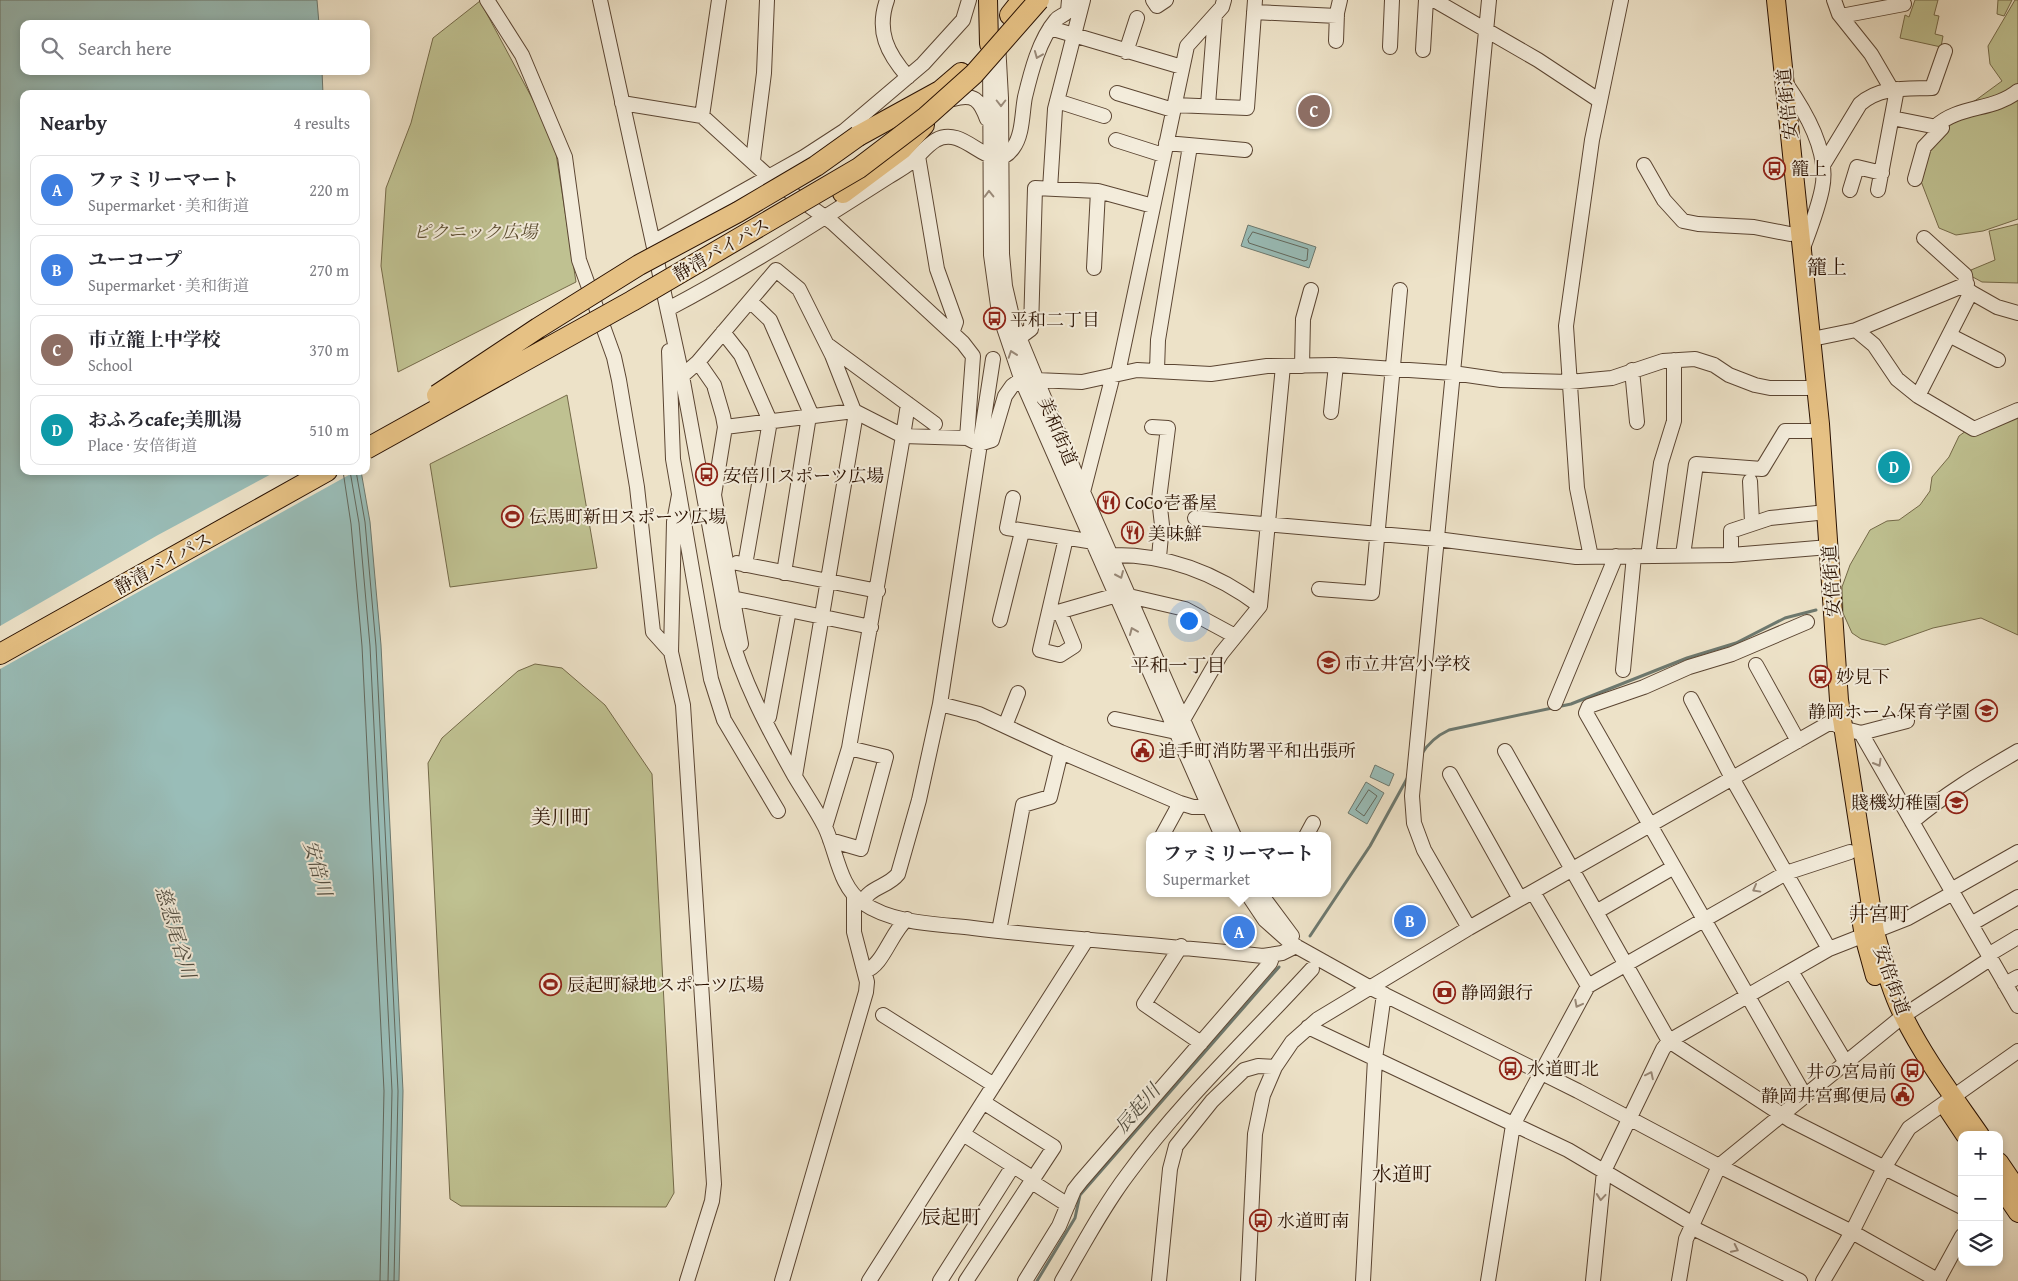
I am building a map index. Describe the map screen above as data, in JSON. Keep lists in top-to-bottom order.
{
  "streets": {
    "highway": ["静清バイパス"],
    "main road": ["安倍街道", "美和街道"]
  },
  "districts": [
    "籠上",
    "平和一丁目",
    "美川町",
    "井宮町",
    "水道町",
    "辰起町"
  ],
  "water": ["安倍川", "慈悲尾谷川", "辰起川"],
  "parks": ["ピクニック広場"],
  "places": {
    "bus stop": [
      "籠上",
      "平和二丁目",
      "安倍川スポーツ広場",
      "妙見下",
      "水道町北",
      "井の宮局前",
      "水道町南"
    ],
    "restaurant": ["CoCo壱番屋", "美味鮮"],
    "sports": ["伝馬町新田スポーツ広場", "辰起町緑地スポーツ広場"],
    "school or university": ["市立井宮小学校", "静岡ホーム保育学園", "賤機幼稚園"],
    "public building": ["追手町消防署平和出張所", "静岡井宮郵便局"],
    "bank": ["静岡銀行"]
  },
  "page": {
    "search": "Search here",
    "heading": ["Nearby", "4 results"],
    "pins": [
      "C",
      "D",
      "B",
      "A"
    ],
    "list": [
      {
        "mark": "A",
        "name": "ファミリーマート",
        "note": "Supermarket · 美和街道",
        "value": "220 m"
      },
      {
        "mark": "B",
        "name": "ユーコープ",
        "note": "Supermarket · 美和街道",
        "value": "270 m"
      },
      {
        "mark": "C",
        "name": "市立籠上中学校",
        "note": "School",
        "value": "370 m"
      },
      {
        "mark": "D",
        "name": "おふろcafe;美肌湯",
        "note": "Place · 安倍街道",
        "value": "510 m"
      }
    ],
    "popup": ["ファミリーマート", "Supermarket"],
    "map_buttons": ["+", "−"]
  }
}
